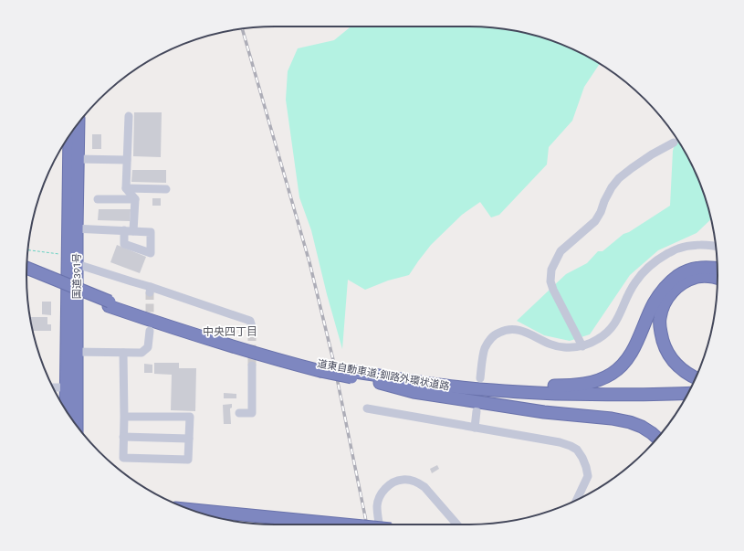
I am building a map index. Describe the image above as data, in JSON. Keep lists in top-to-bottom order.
{
  "streets": {
    "highway": ["国道391号", "道東自動車道;釧路外環状道路"]
  },
  "districts": ["中央四丁目"]
}
